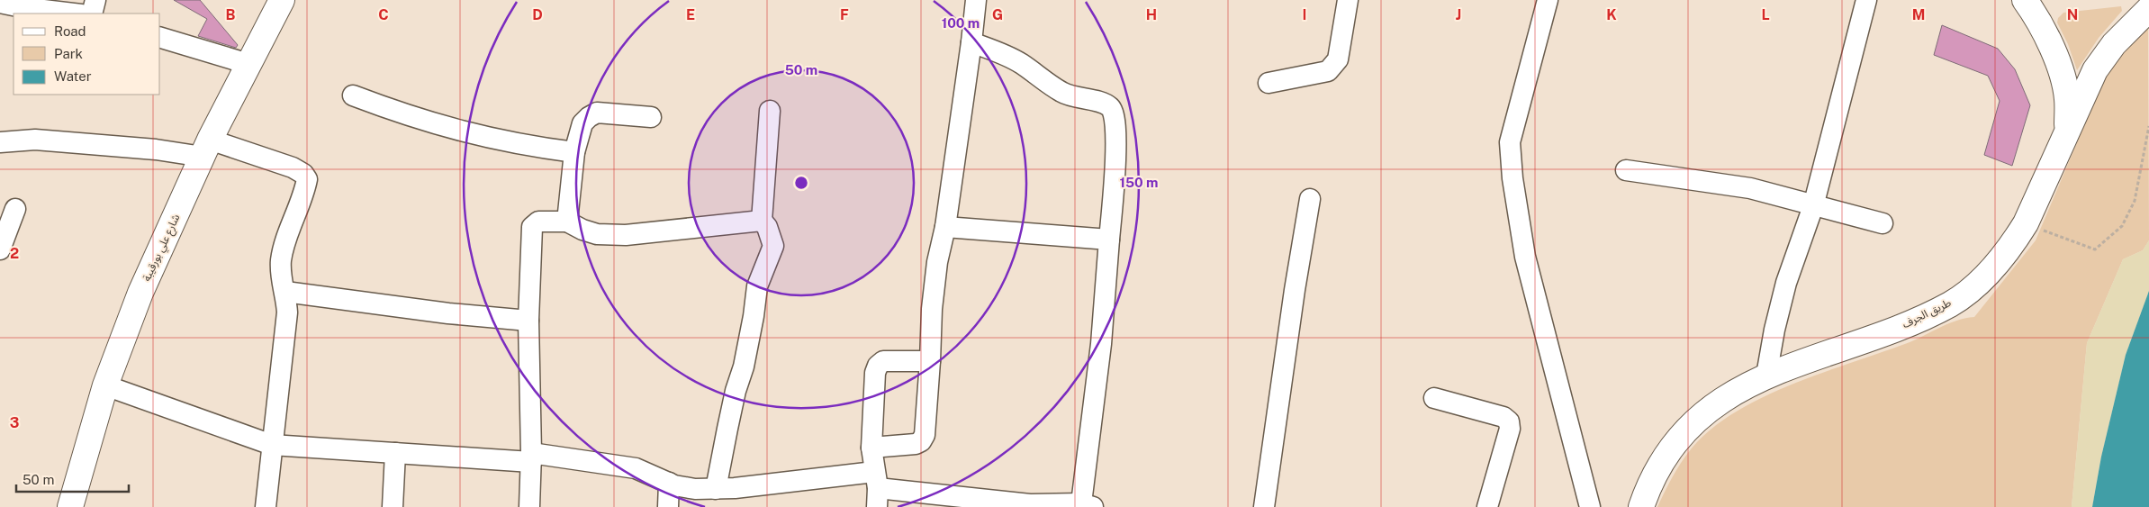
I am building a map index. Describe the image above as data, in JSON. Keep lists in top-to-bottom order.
{
  "streets": {
    "main road": ["شارع علي بورقيبة", "طريق الجرف"]
  },
  "legend": ["Road", "Park", "Water"],
  "scale_bar": "50 m",
  "grid": {
    "columns": [
      "B",
      "C",
      "D",
      "E",
      "F",
      "G",
      "H",
      "I",
      "J",
      "K",
      "L",
      "M",
      "N"
    ],
    "rows": ["2", "3"]
  },
  "rings": ["100 m", "50 m", "150 m"]
}
